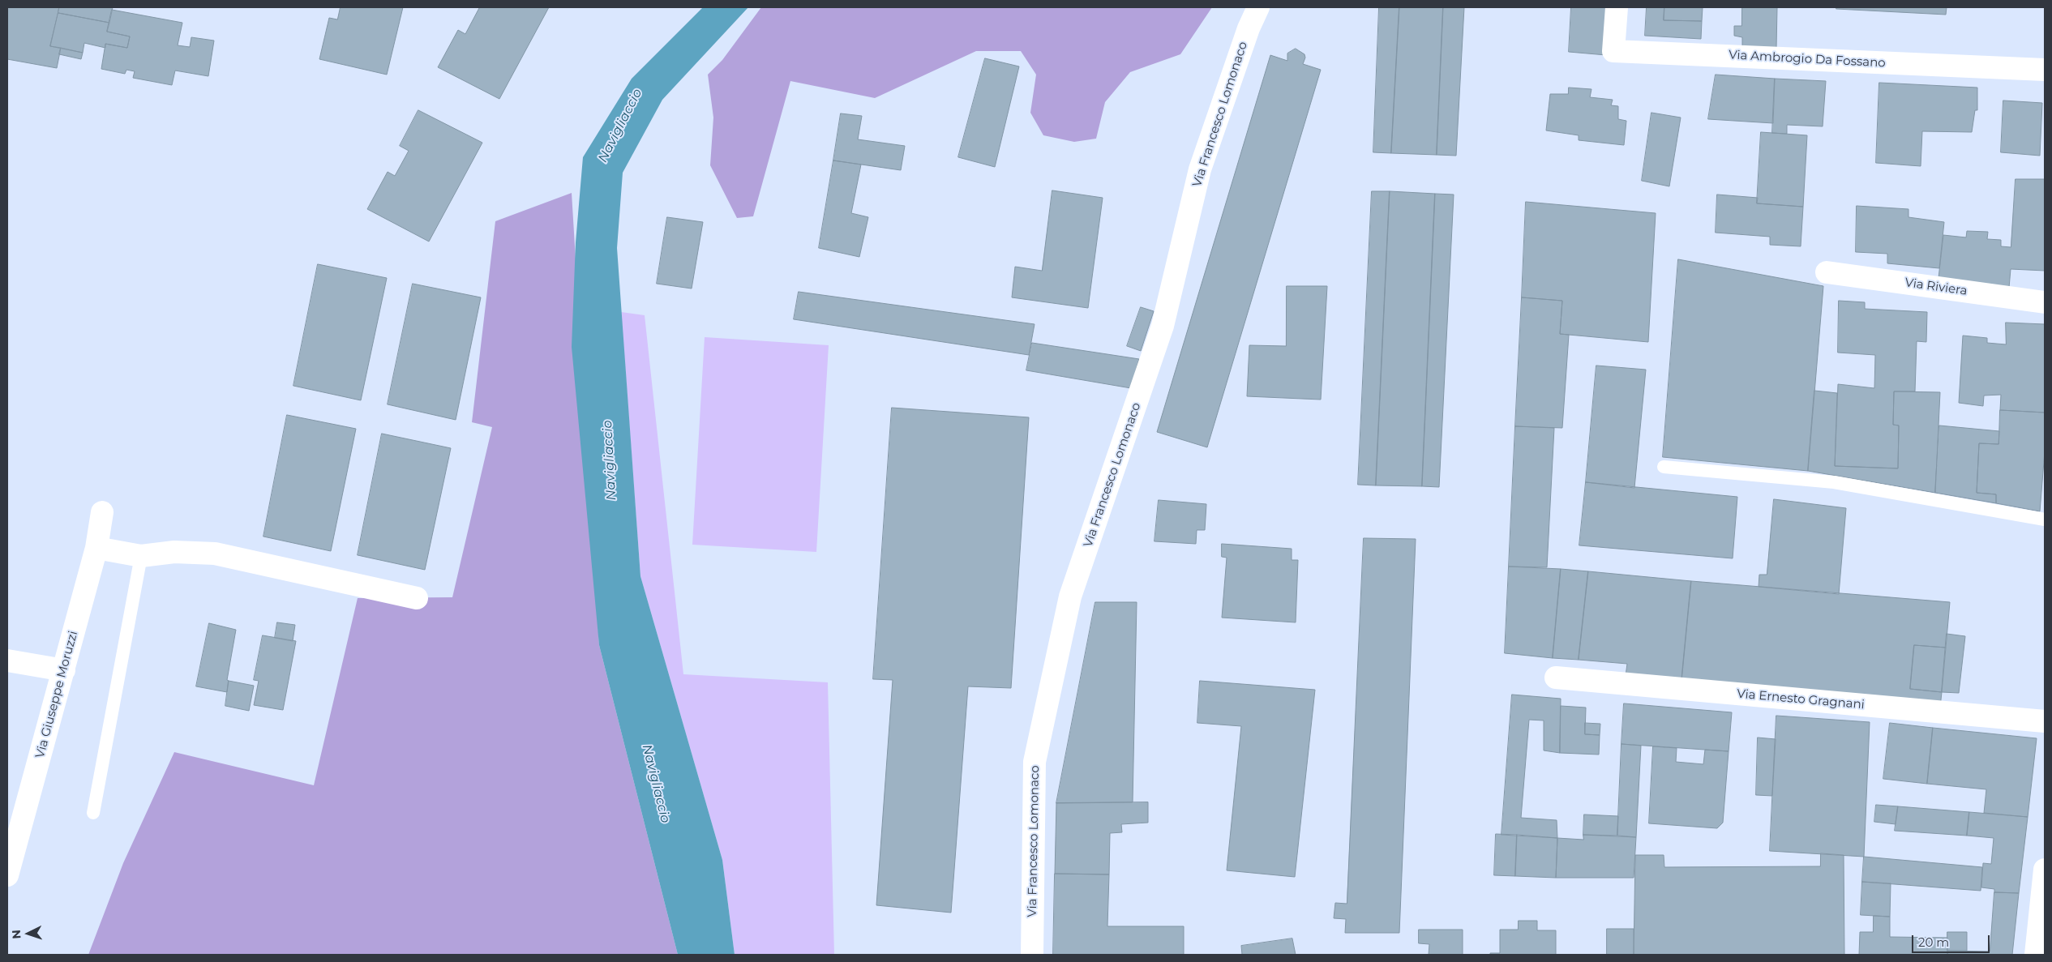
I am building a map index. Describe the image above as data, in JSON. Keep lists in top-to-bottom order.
{
  "streets": {
    "street": [
      "Via Ambrogio Da Fossano",
      "Via Francesco Lomonaco",
      "Via Riviera",
      "Via Giuseppe Moruzzi",
      "Via Ernesto Gragnani"
    ]
  },
  "water": ["Navigliaccio"],
  "scale_bar": "20 m",
  "north": "left"
}
